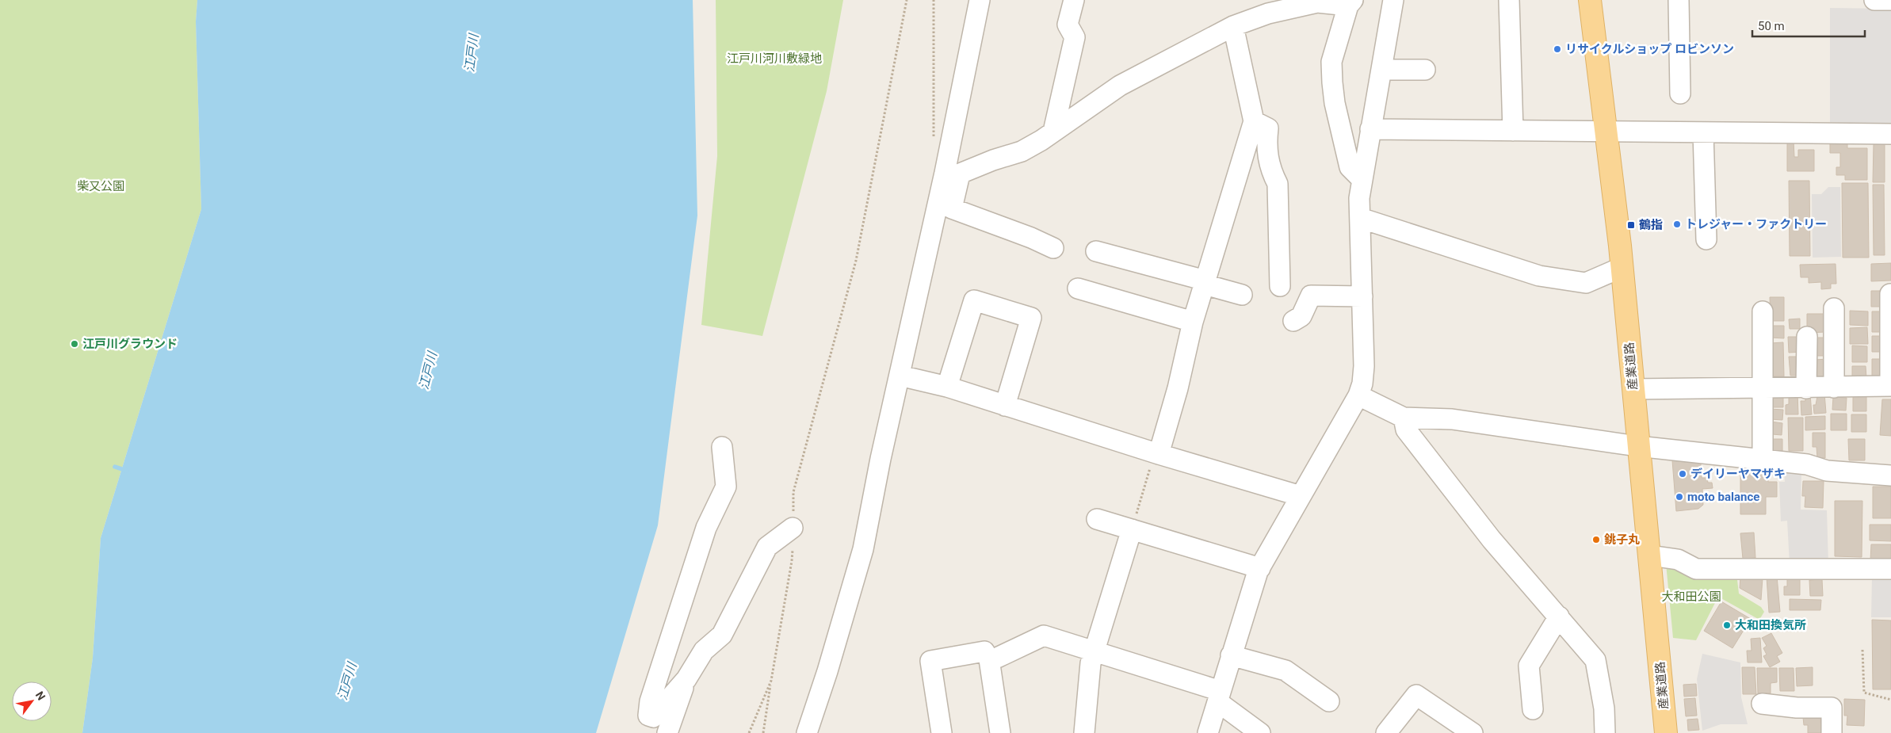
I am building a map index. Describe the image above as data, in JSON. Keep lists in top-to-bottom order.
{
  "streets": {
    "main road": ["産業道路"]
  },
  "water": ["江戸川"],
  "parks": ["江戸川河川敷緑地", "柴又公園", "大和田公園"],
  "places": {
    "other": [
      "リサイクルショップ ロビンソン",
      "トレジャー・ファクトリー",
      "江戸川グラウンド",
      "デイリーヤマザキ",
      "moto balance",
      "銚子丸",
      "大和田換気所"
    ],
    "transit": ["鶴指"]
  },
  "scale_bar": "50 m",
  "north": "top right"
}
